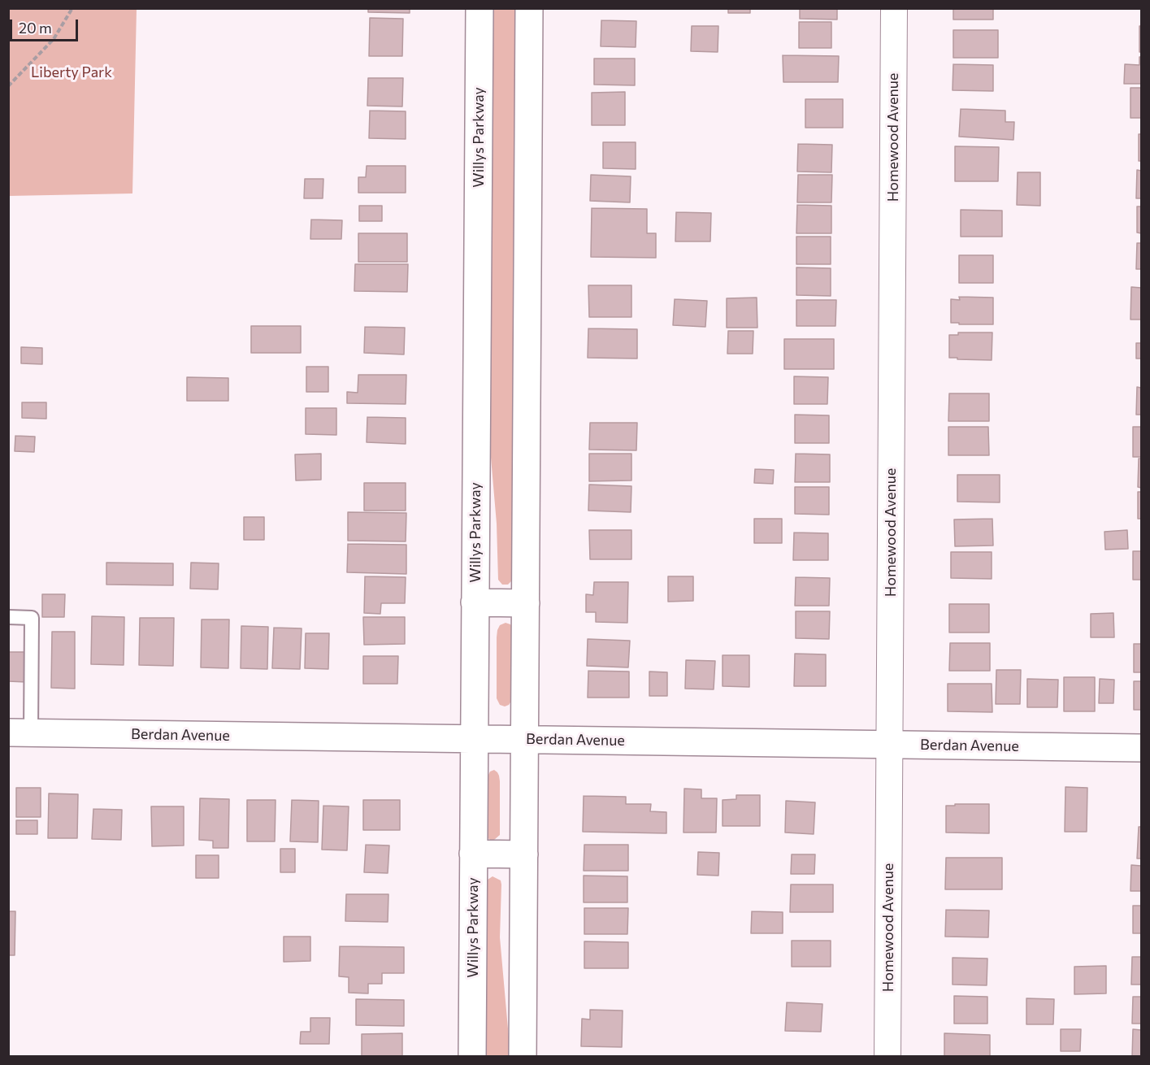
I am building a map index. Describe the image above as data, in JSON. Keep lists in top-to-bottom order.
{
  "streets": {
    "main road": ["Willys Parkway", "Berdan Avenue"],
    "street": ["Homewood Avenue"]
  },
  "crossings": [
    ["Willys Parkway", "Berdan Avenue"],
    ["Homewood Avenue", "Berdan Avenue"]
  ],
  "parks": ["Liberty Park"],
  "scale_bar": "20 m"
}
